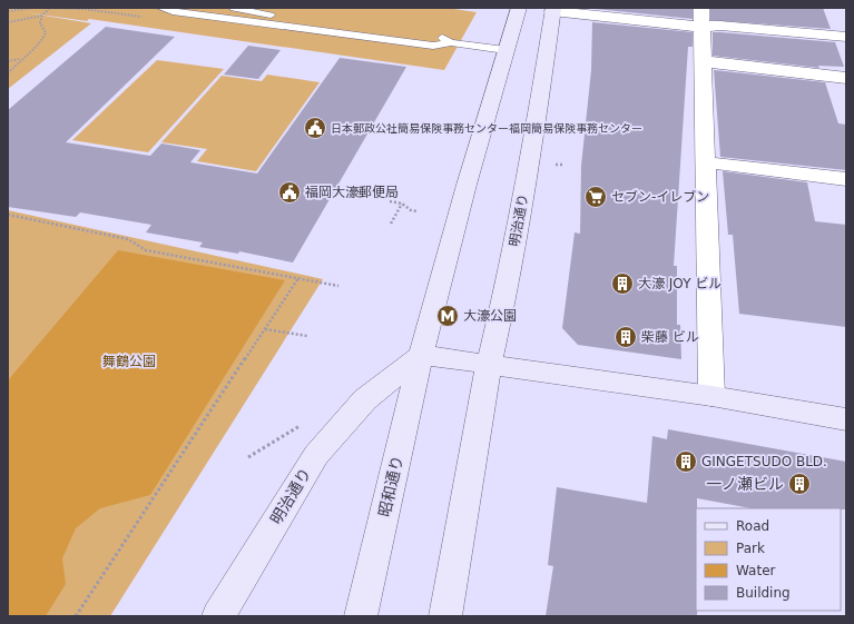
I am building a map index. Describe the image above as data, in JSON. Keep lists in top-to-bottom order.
{
  "streets": {
    "street": ["明治通り", "昭和通り"]
  },
  "crossings": [
    ["明治通り", "昭和通り"]
  ],
  "parks": ["舞鶴公園"],
  "places": {
    "public building": ["日本郵政公社簡易保険事務センター福岡簡易保険事務センター", "福岡大濠郵便局"],
    "supermarket": ["セブン-イレブン"],
    "building": [
      "大濠 JOY ビル",
      "柴藤 ビル",
      "GINGETSUDO BLD.",
      "一ノ瀬ビル"
    ],
    "metro station": ["大濠公園"]
  },
  "legend": [
    "Road",
    "Park",
    "Water",
    "Building"
  ]
}
